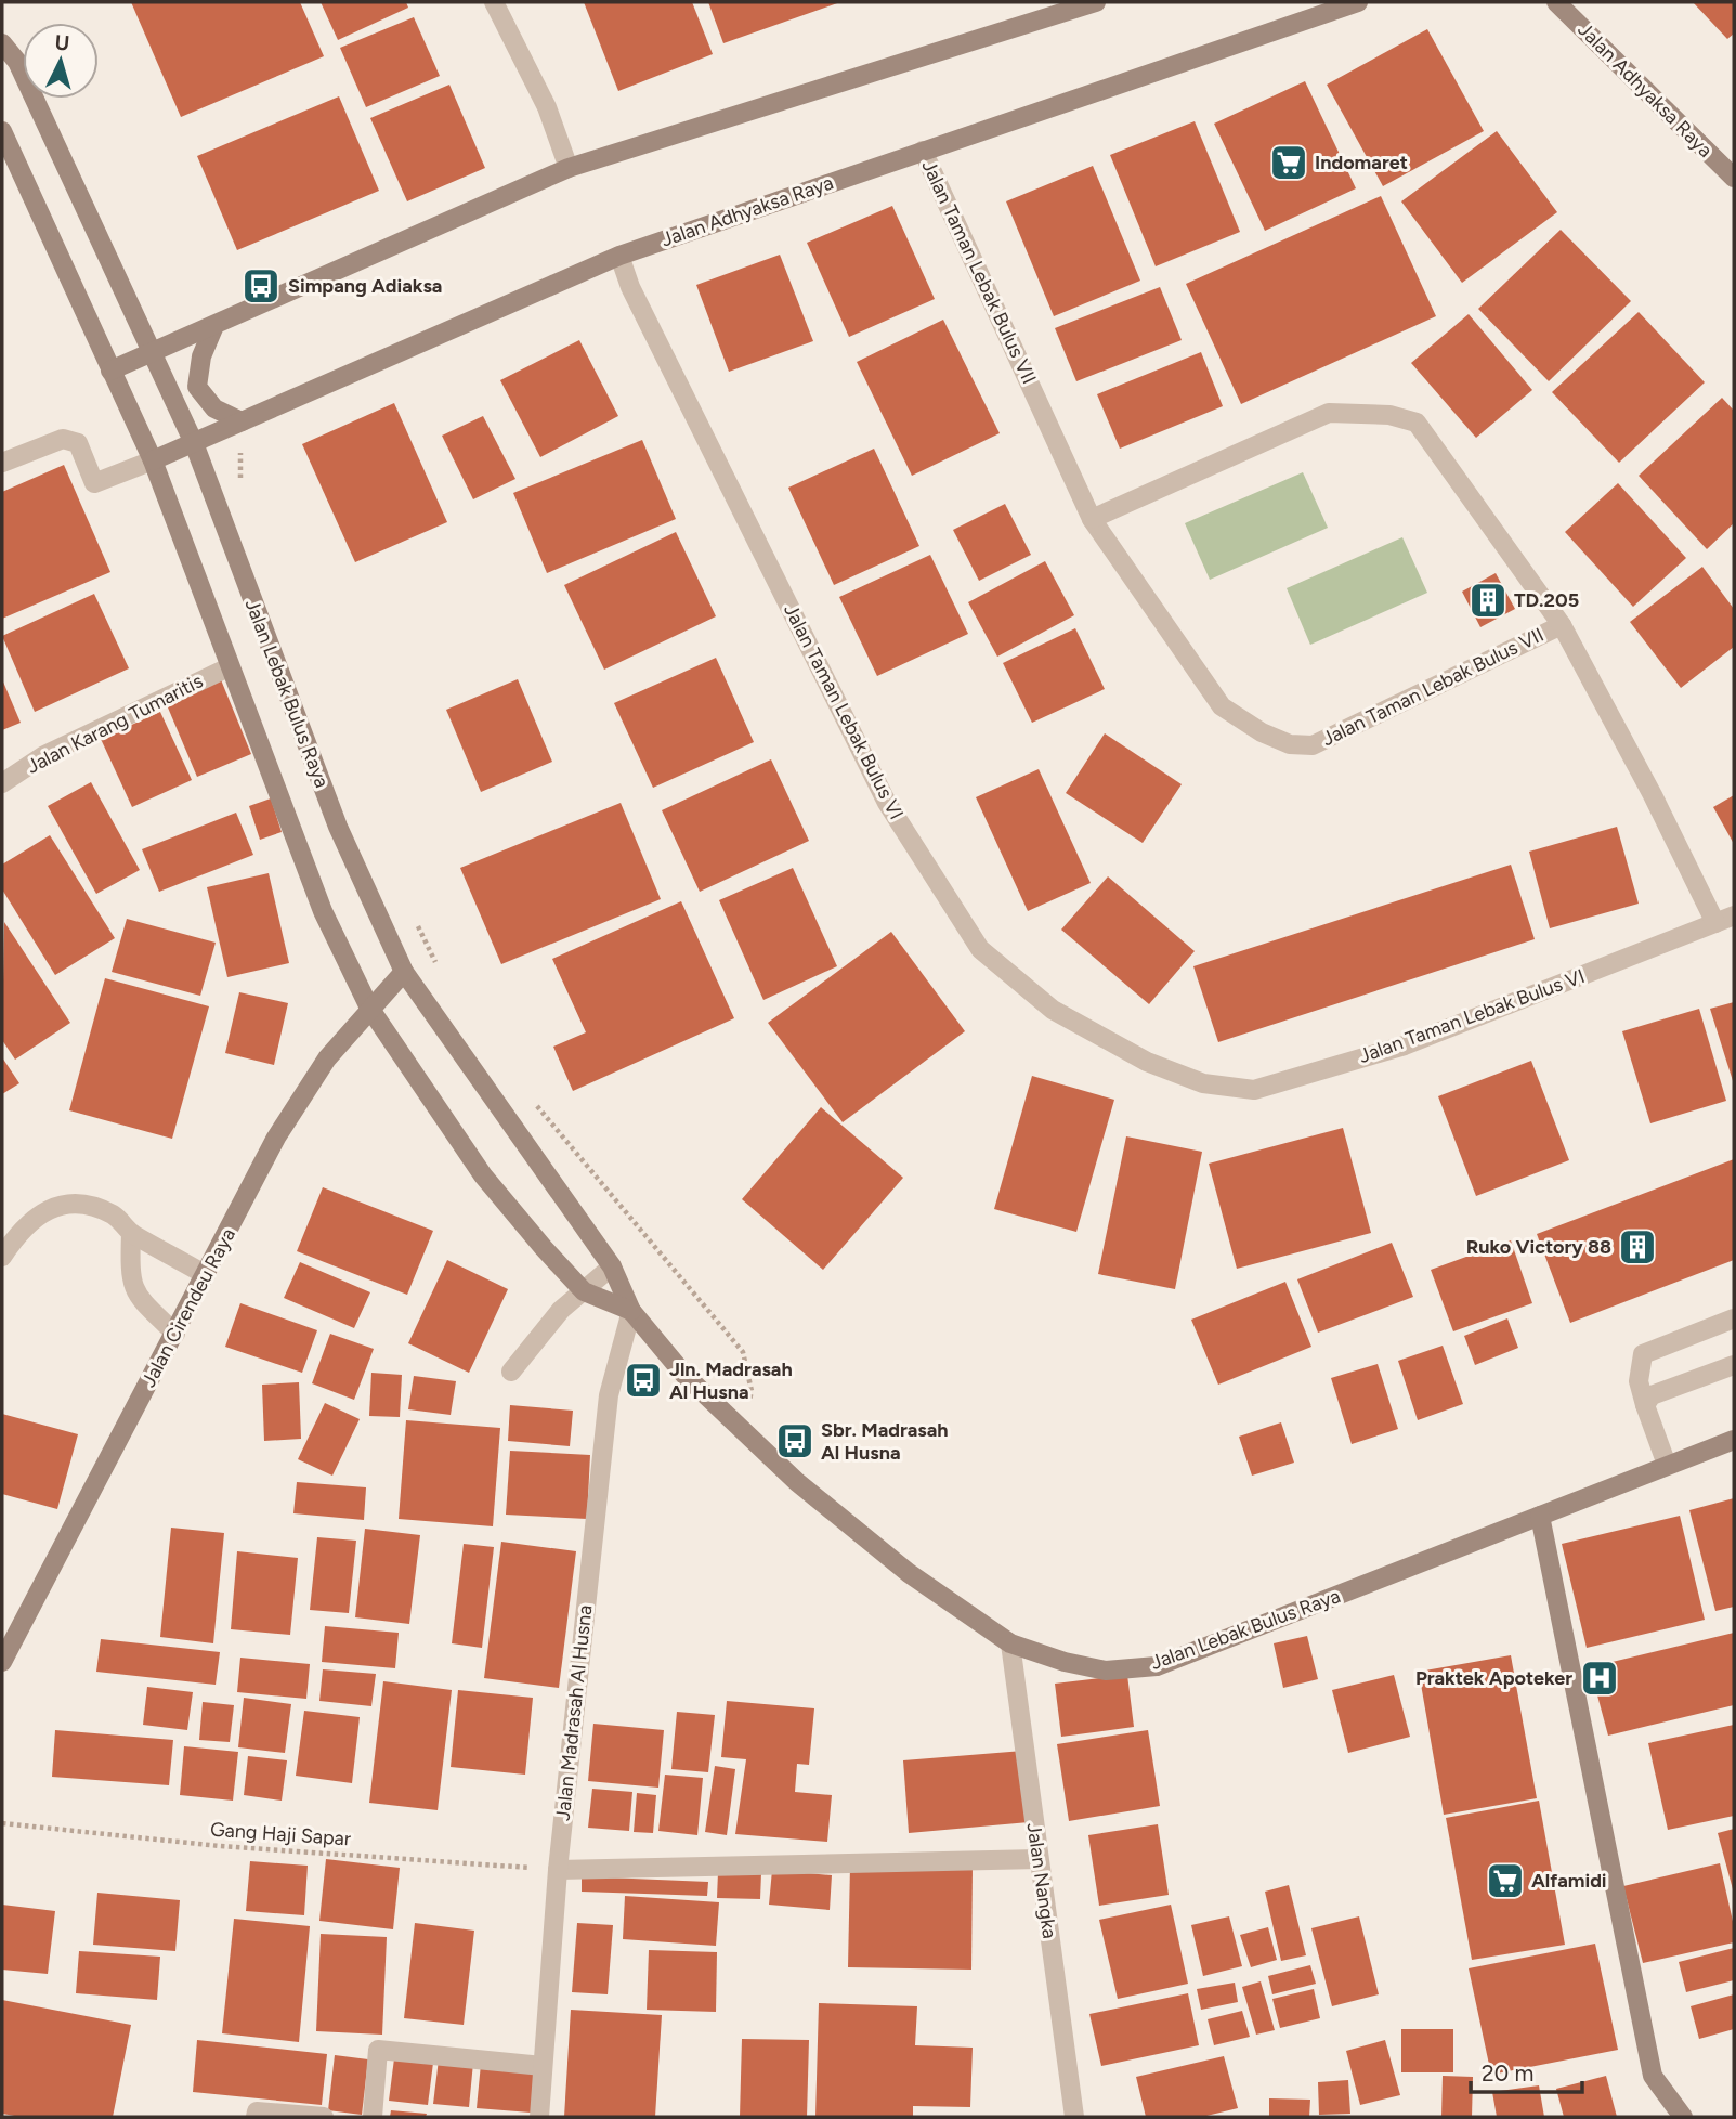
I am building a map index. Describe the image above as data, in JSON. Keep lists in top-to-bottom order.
{
  "streets": {
    "main road": ["Jalan Adhyaksa Raya", "Jalan Lebak Bulus Raya", "Jalan Cirendeu Raya"],
    "street": [
      "Jalan Taman Lebak Bulus VII",
      "Jalan Taman Lebak Bulus VI",
      "Jalan Karang Tumaritis",
      "Jalan Madrasah Al Husna",
      "Jalan Nangka"
    ],
    "path": ["Gang Haji Sapar"]
  },
  "crossings": [
    ["Jalan Adhyaksa Raya", "Jalan Taman Lebak Bulus VII"],
    ["Jalan Adhyaksa Raya", "Jalan Lebak Bulus Raya"],
    ["Jalan Adhyaksa Raya", "Jalan Taman Lebak Bulus VI"],
    ["Jalan Taman Lebak Bulus VII", "Jalan Taman Lebak Bulus VI"],
    ["Jalan Lebak Bulus Raya", "Jalan Karang Tumaritis"],
    ["Jalan Lebak Bulus Raya", "Jalan Cirendeu Raya"],
    ["Jalan Lebak Bulus Raya", "Jalan Madrasah Al Husna"],
    ["Jalan Lebak Bulus Raya", "Jalan Nangka"],
    ["Jalan Madrasah Al Husna", "Gang Haji Sapar"]
  ],
  "places": {
    "supermarket": ["Indomaret", "Alfamidi"],
    "bus stop": ["Simpang Adiaksa", "Jln. Madrasah Al Husna", "Sbr. Madrasah Al Husna"],
    "building": ["TD.205", "Ruko Victory 88"],
    "hospital": ["Praktek Apoteker"]
  },
  "scale_bar": "20 m",
  "north": "top"
}
